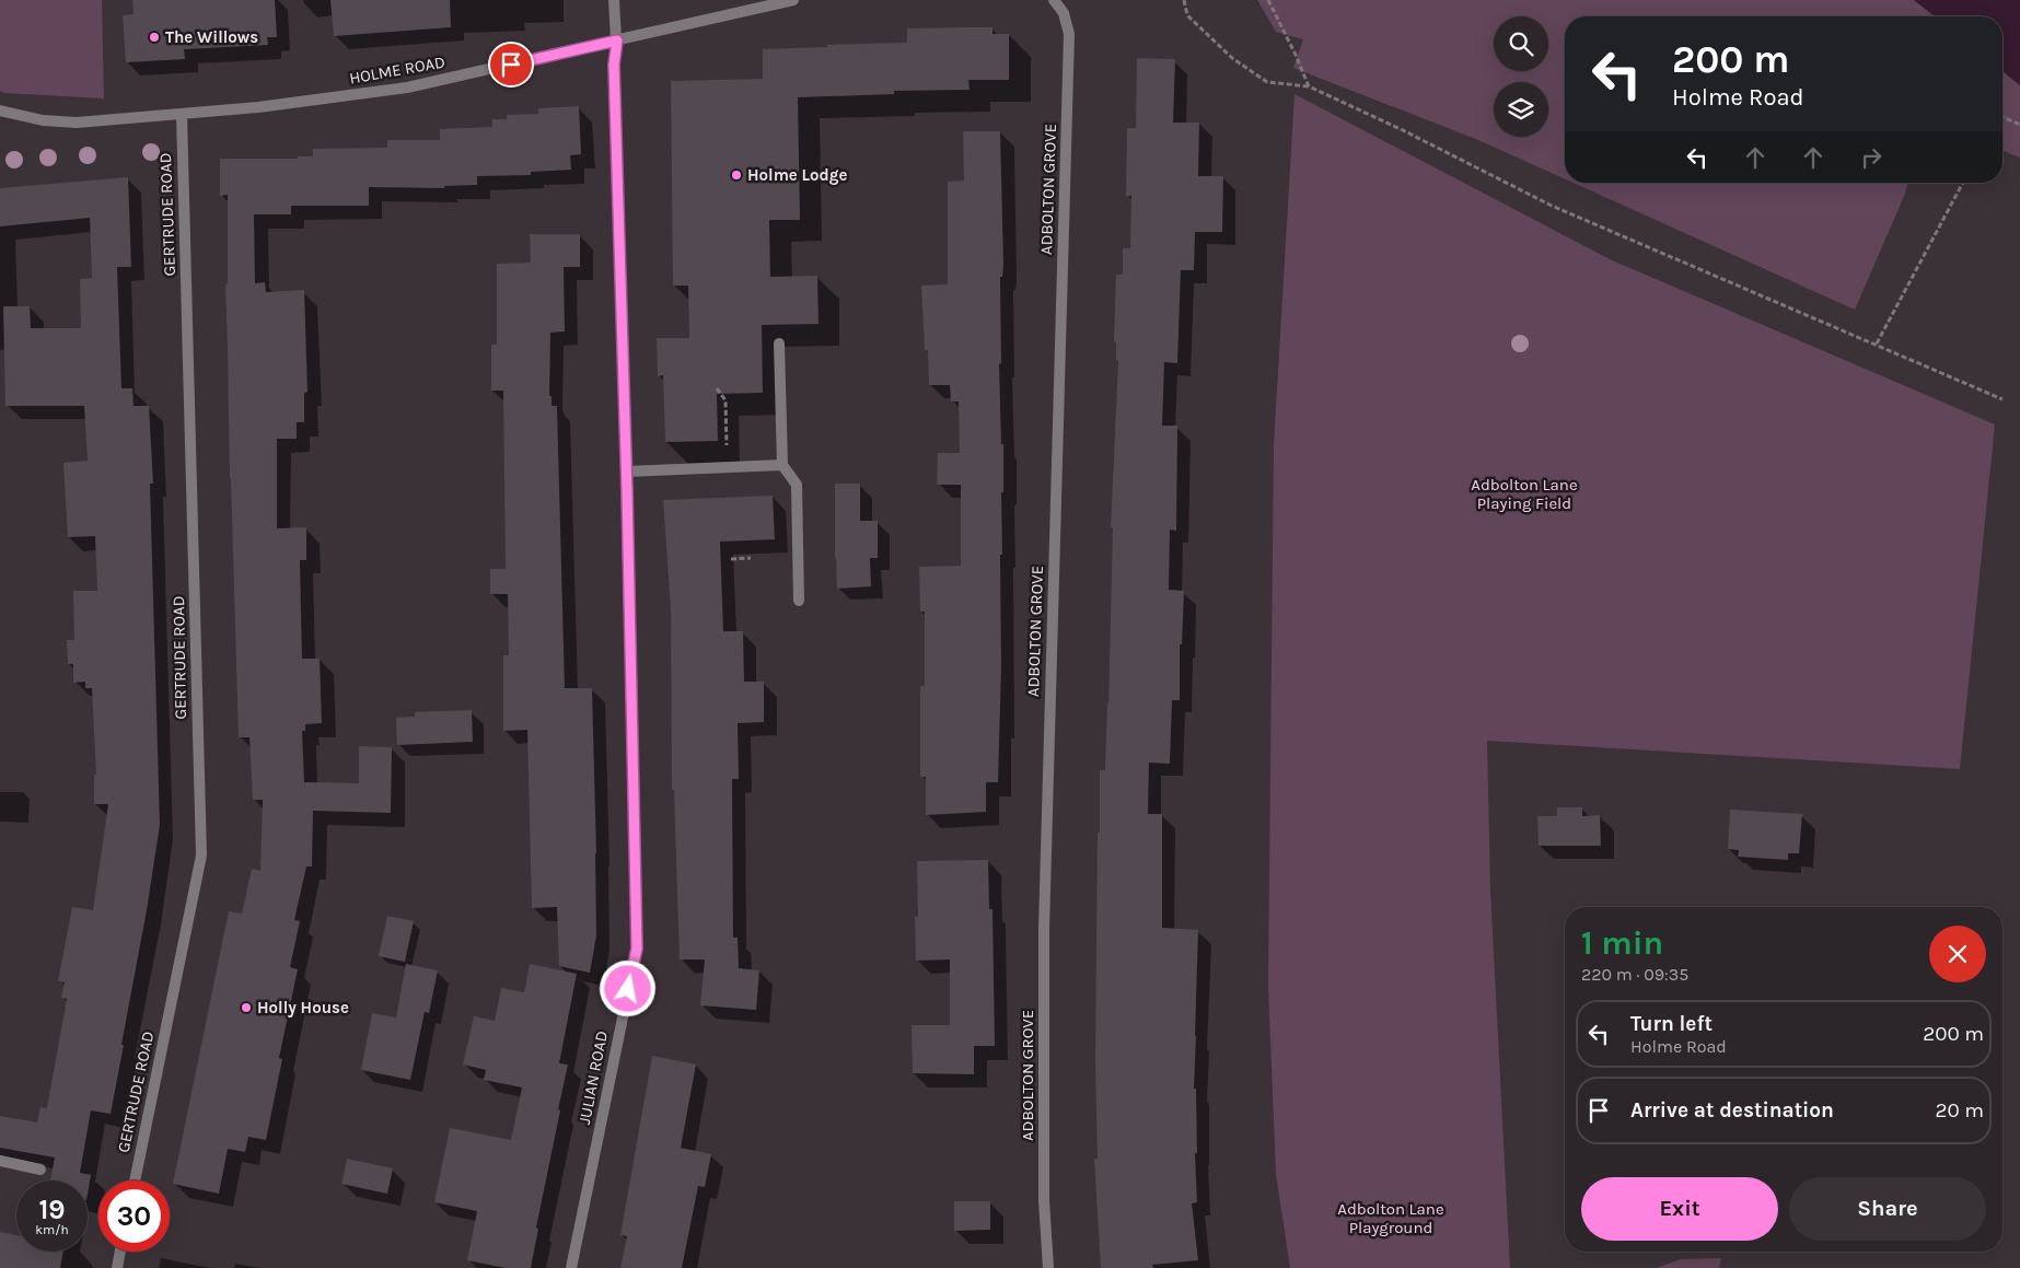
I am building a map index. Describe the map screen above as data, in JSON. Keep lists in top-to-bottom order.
{
  "streets": {
    "street": [
      "HOLME ROAD",
      "ADBOLTON GROVE",
      "GERTRUDE ROAD",
      "JULIAN ROAD"
    ]
  },
  "crossings": [
    ["HOLME ROAD", "GERTRUDE ROAD"],
    ["HOLME ROAD", "JULIAN ROAD"]
  ],
  "parks": ["Adbolton Lane Playing Field", "Adbolton Lane Playground"],
  "places": ["The Willows", "Holme Lodge", "Holly House"],
  "page": {
    "turn": ["200 m", "Holme Road"],
    "heading": ["1 min", "220 m · 09:35"],
    "list": [
      {
        "name": "Turn left",
        "note": "Holme Road",
        "value": "200 m"
      },
      {
        "name": "Arrive at destination",
        "value": "20 m"
      }
    ],
    "buttons": ["Exit", "Share"],
    "speed": "19 km/h",
    "limit": "30"
  }
}
